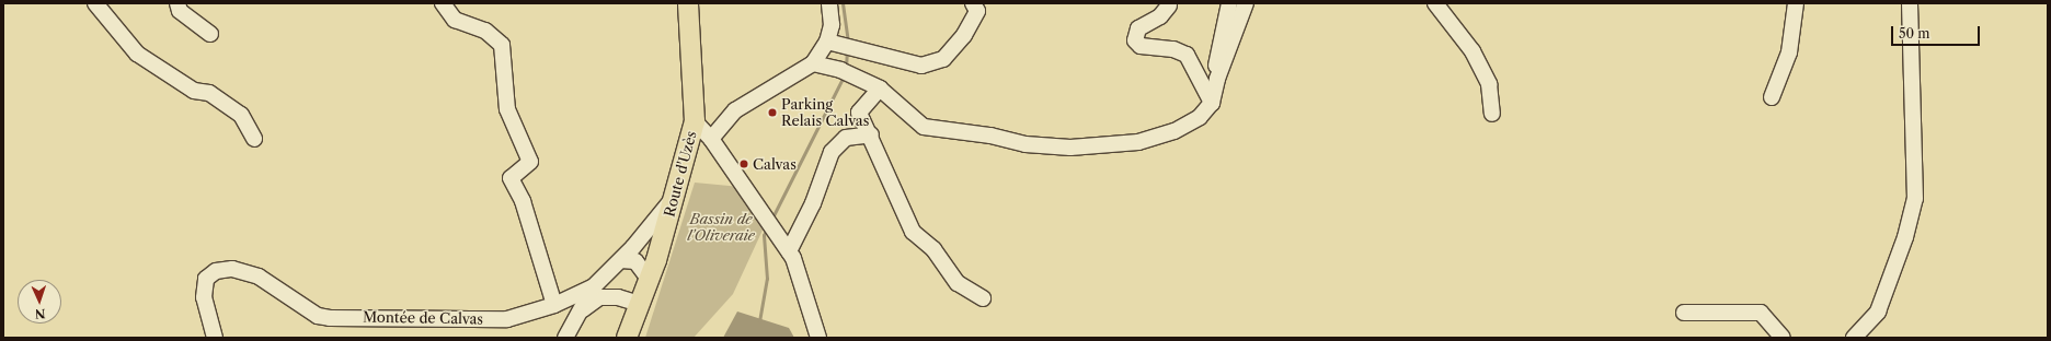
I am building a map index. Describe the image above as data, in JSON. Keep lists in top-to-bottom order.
{
  "streets": {
    "main road": ["Route d'Uzès"],
    "street": ["Montée de Calvas"]
  },
  "parks": ["Bassin de l'Oliveraie"],
  "places": ["Parking Relais Calvas", "Calvas"],
  "scale_bar": "50 m",
  "north": "bottom"
}
